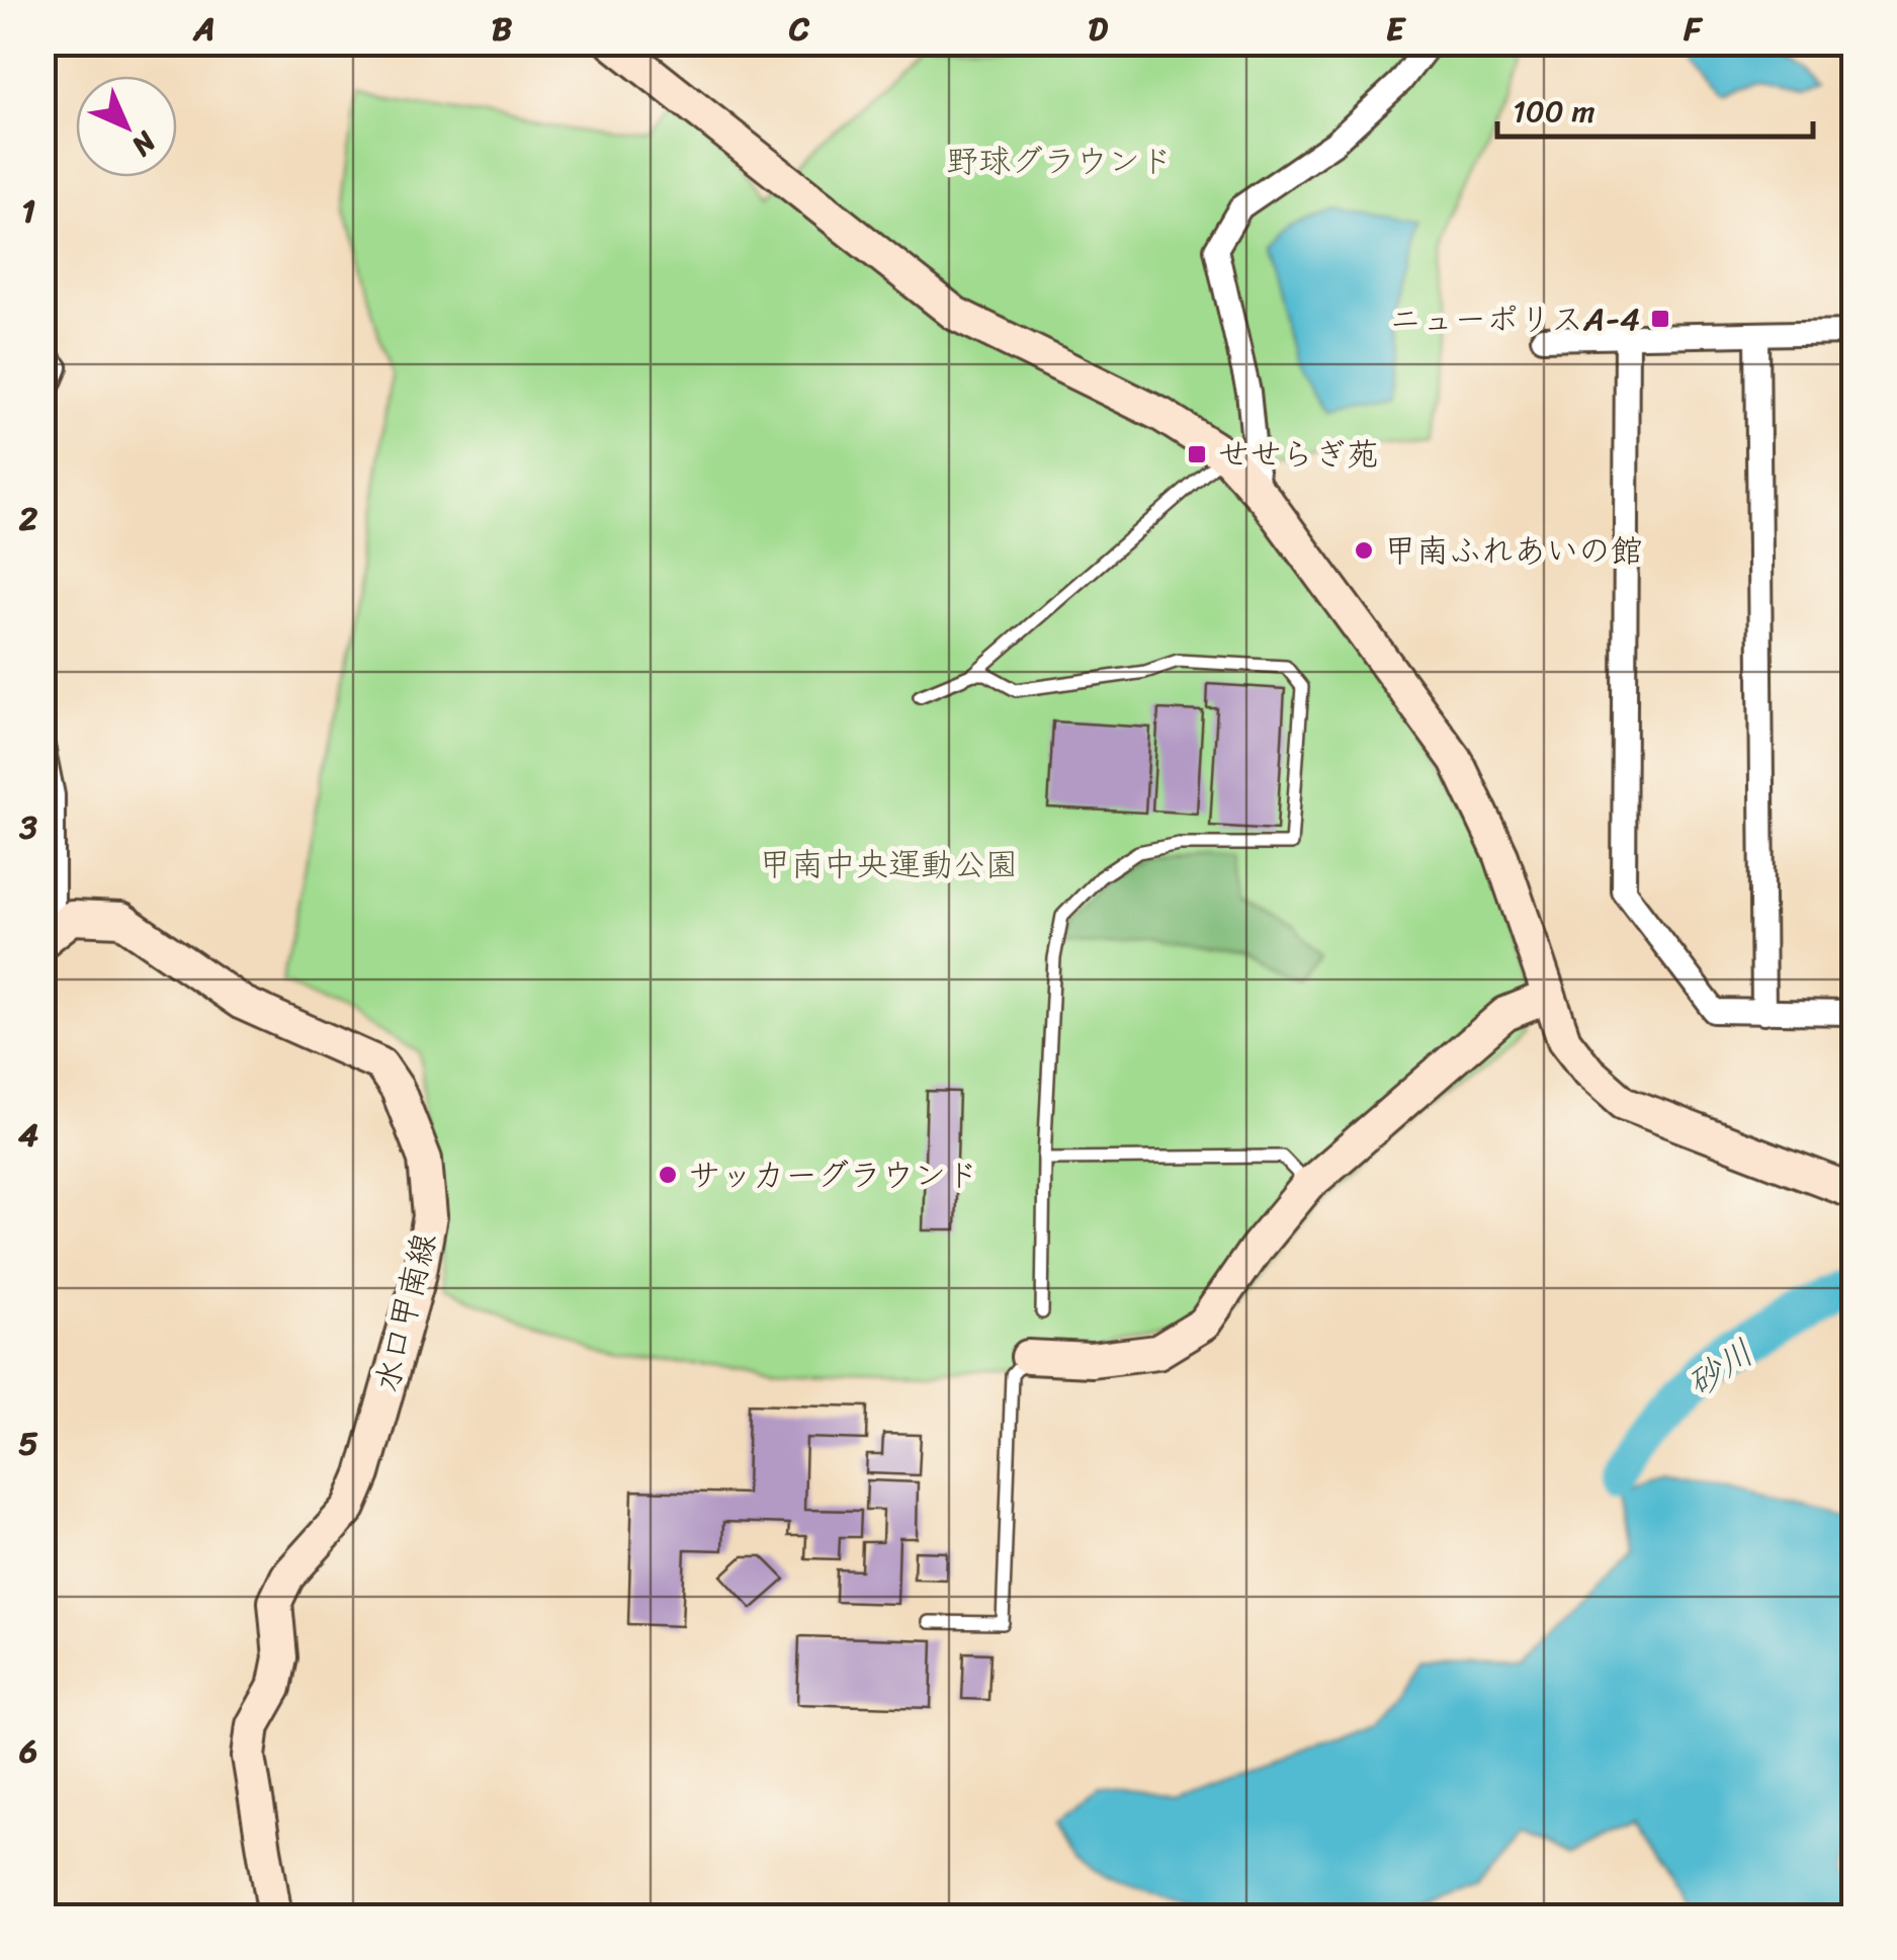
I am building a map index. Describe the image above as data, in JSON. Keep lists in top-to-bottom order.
{
  "streets": {
    "street": ["水口甲南線"]
  },
  "water": ["砂川"],
  "parks": ["野球グラウンド", "甲南中央運動公園"],
  "places": {
    "transit": ["ニューポリスA-4", "せせらぎ苑"],
    "other": ["甲南ふれあいの館", "サッカーグラウンド"]
  },
  "scale_bar": "100 m",
  "north": "bottom right",
  "grid": {
    "columns": [
      "A",
      "B",
      "C",
      "D",
      "E",
      "F"
    ],
    "rows": [
      "1",
      "2",
      "3",
      "4",
      "5",
      "6"
    ]
  }
}
